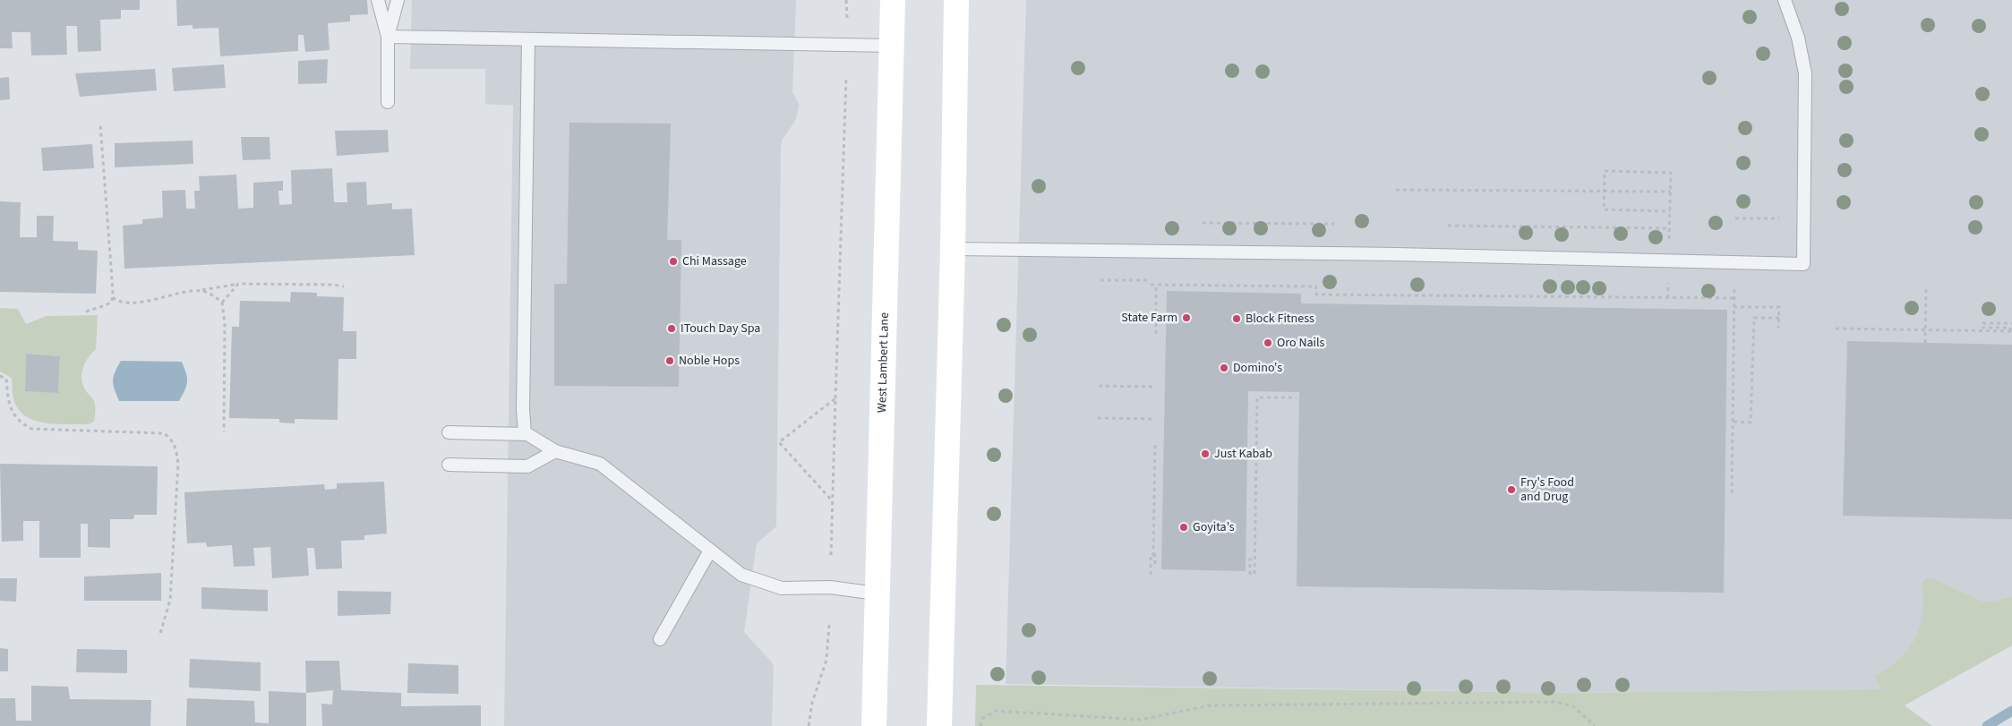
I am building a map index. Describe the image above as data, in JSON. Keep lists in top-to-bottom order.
{
  "streets": {
    "main road": ["West Lambert Lane"]
  },
  "places": [
    "Chi Massage",
    "State Farm",
    "Block Fitness",
    "ITouch Day Spa",
    "Oro Nails",
    "Noble Hops",
    "Domino's",
    "Just Kabab",
    "Fry's Food and Drug",
    "Goyita's"
  ]
}
